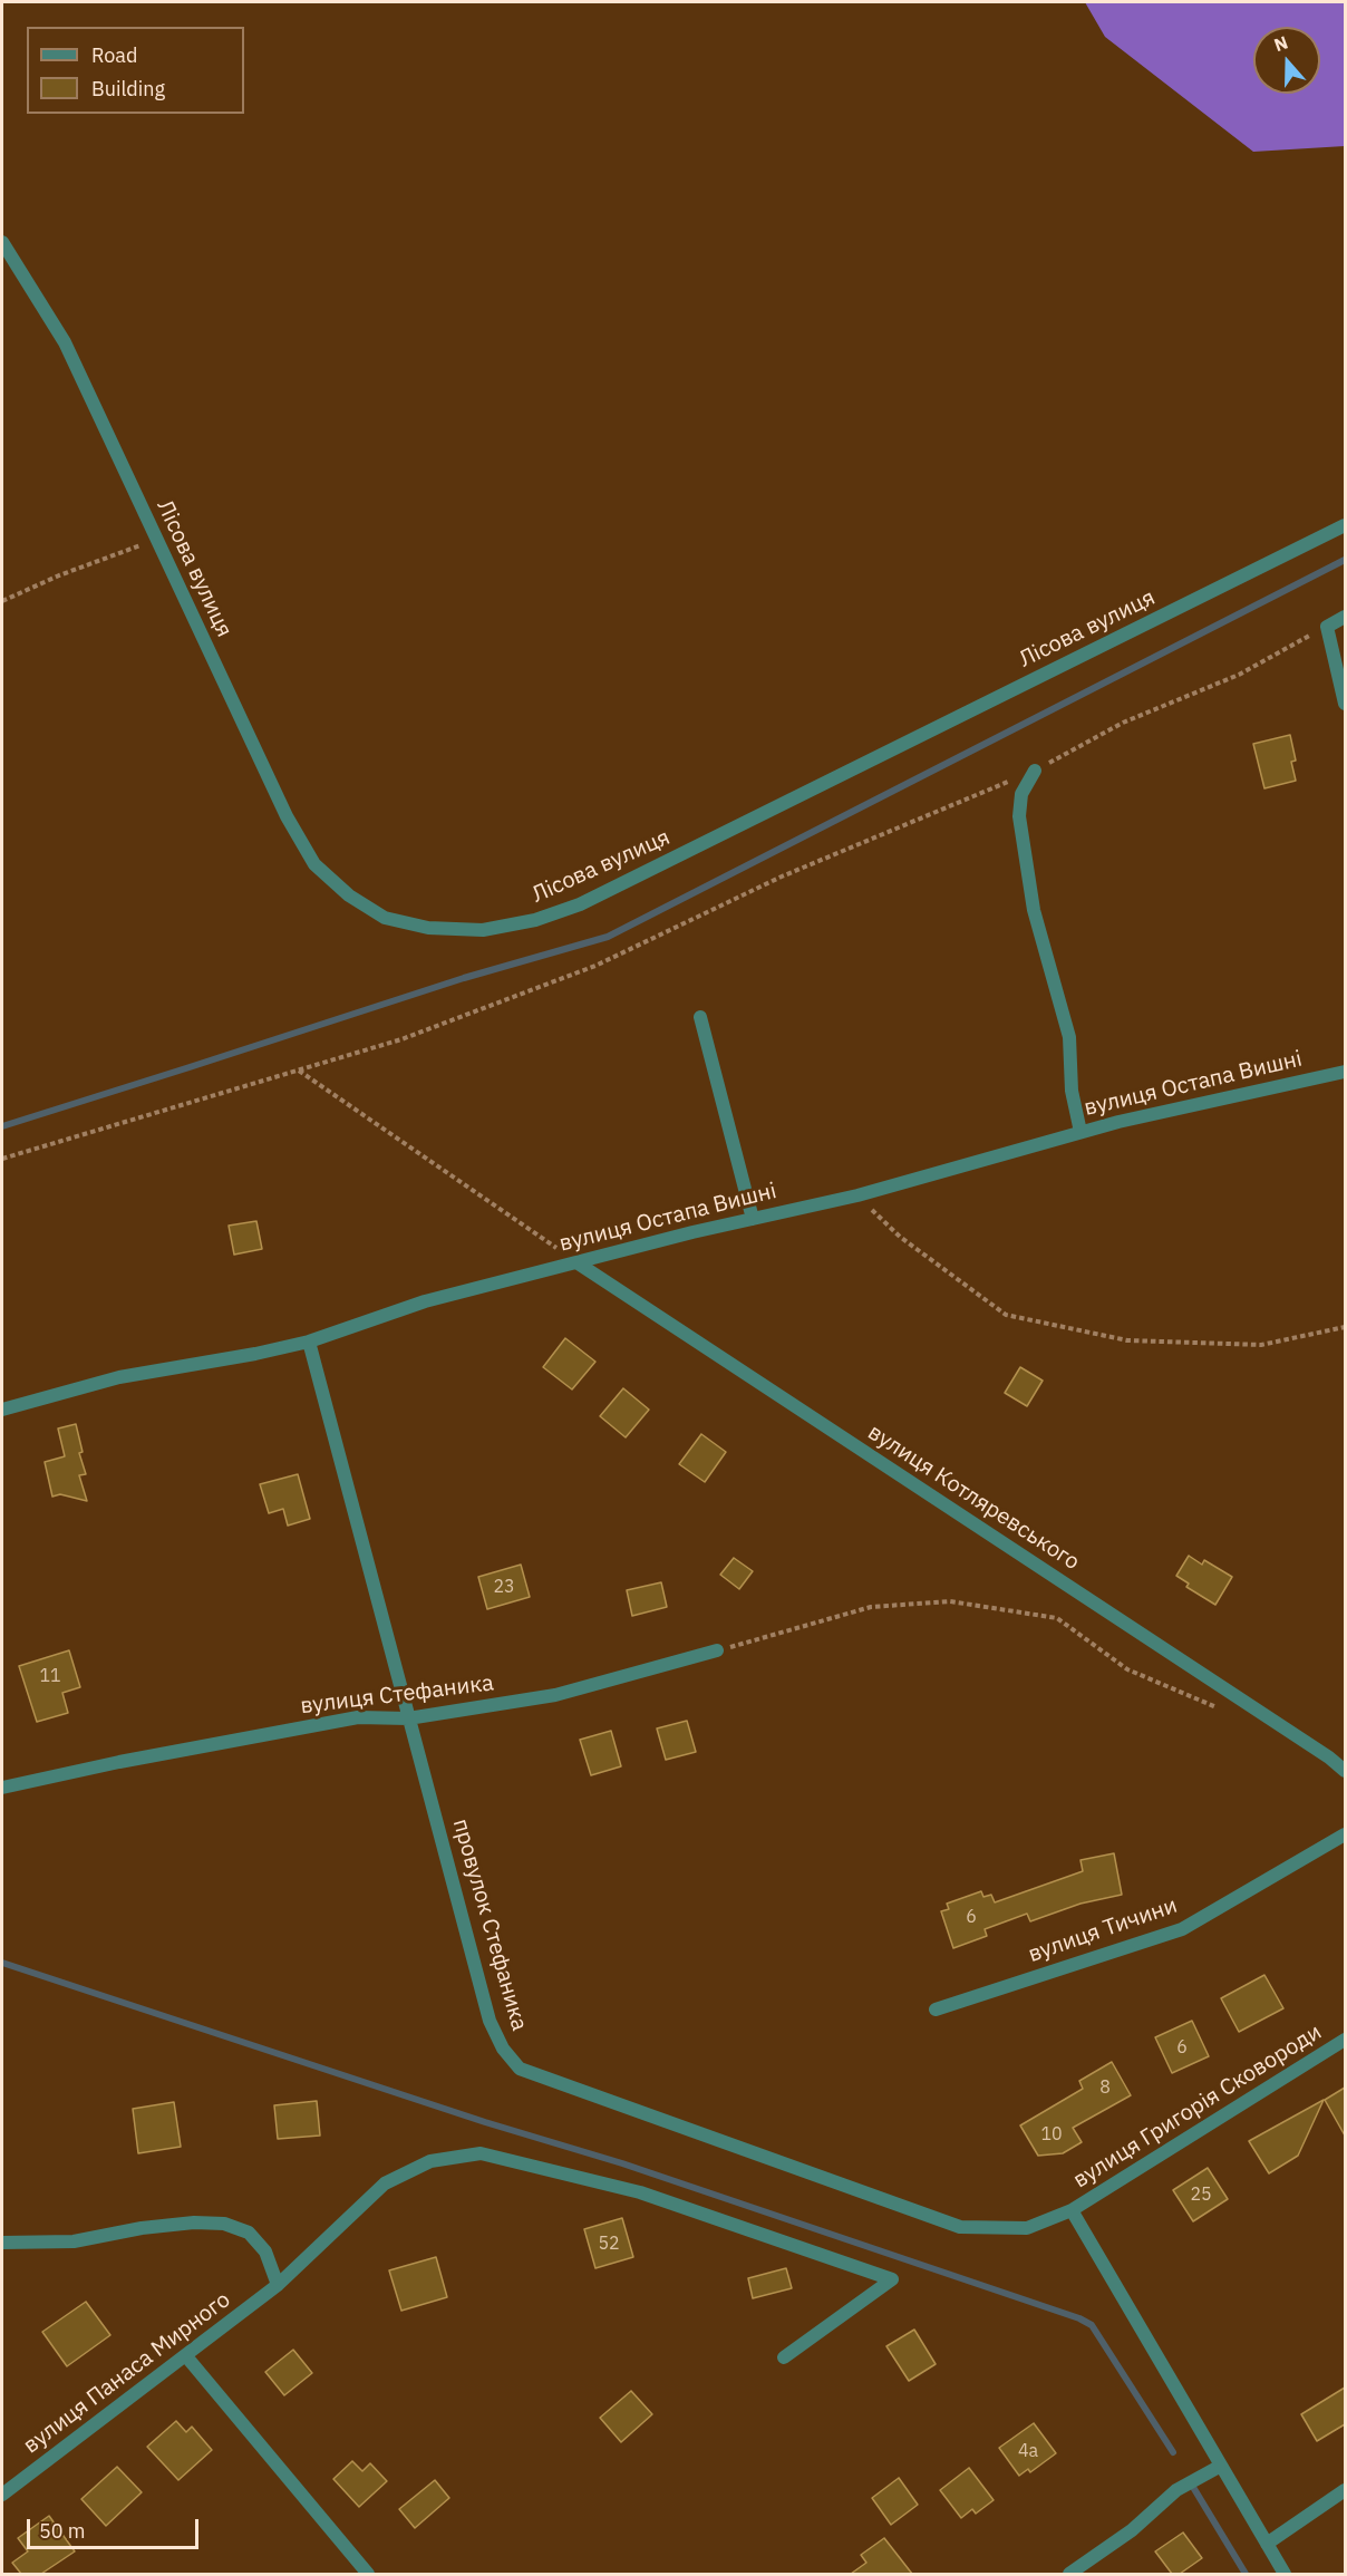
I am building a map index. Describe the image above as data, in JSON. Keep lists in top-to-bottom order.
{
  "streets": {
    "street": [
      "Лісова вулиця",
      "вулиця Остапа Вишні",
      "вулиця Котляревського",
      "вулиця Стефаника",
      "провулок Стефаника",
      "вулиця Тичини",
      "вулиця Григорія Сковороди",
      "вулиця Панаса Мирного"
    ]
  },
  "crossings": [
    ["вулиця Остапа Вишні", "вулиця Котляревського"],
    ["вулиця Остапа Вишні", "провулок Стефаника"],
    ["вулиця Стефаника", "провулок Стефаника"],
    ["провулок Стефаника", "вулиця Григорія Сковороди"]
  ],
  "house_numbers": [
    "23",
    "11",
    "6",
    "6",
    "8",
    "10",
    "25",
    "52",
    "4а"
  ],
  "legend": ["Road", "Building"],
  "scale_bar": "50 m",
  "north": "top"
}
